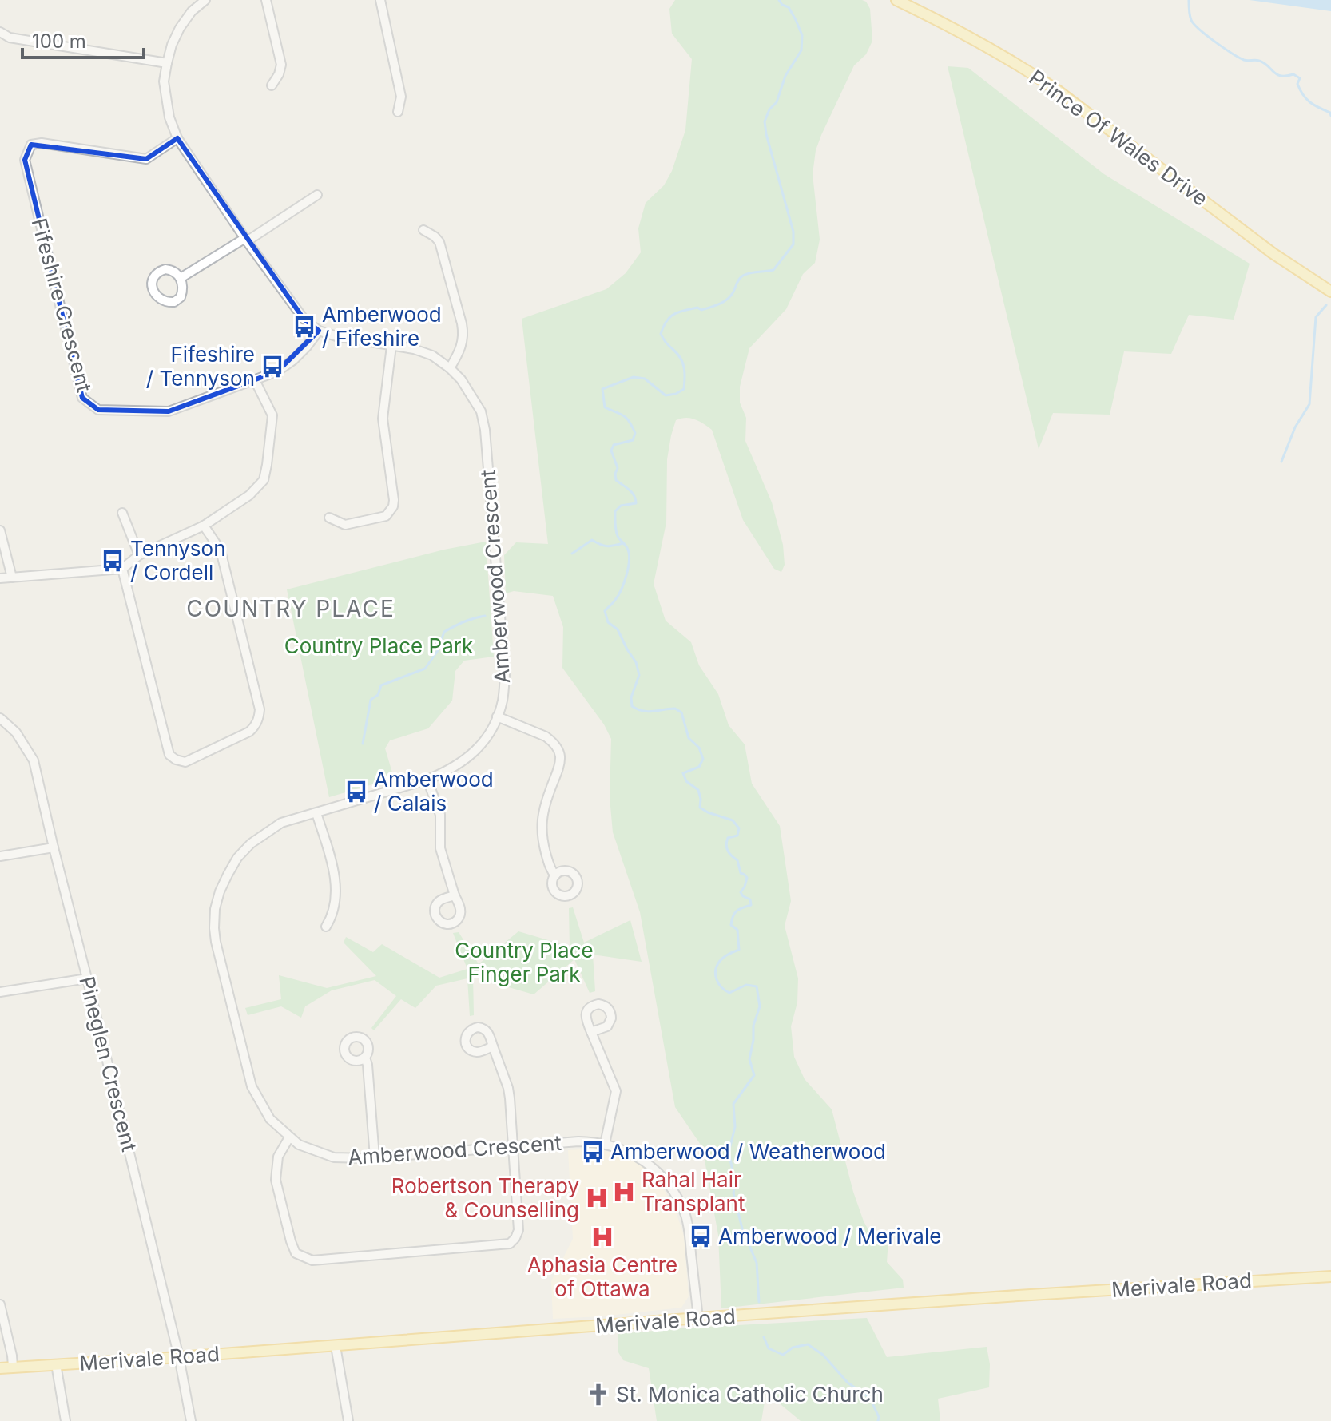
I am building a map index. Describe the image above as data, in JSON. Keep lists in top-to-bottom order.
{
  "streets": {
    "main road": ["Prince Of Wales Drive", "Merivale Road"],
    "street": ["Fifeshire Crescent", "Amberwood Crescent", "Pineglen Crescent"]
  },
  "crossings": [
    ["Fifeshire Crescent", "Amberwood Crescent"],
    ["Amberwood Crescent", "Merivale Road"],
    ["Pineglen Crescent", "Merivale Road"]
  ],
  "districts": ["COUNTRY PLACE"],
  "parks": ["Country Place Park", "Country Place Finger Park"],
  "places": {
    "bus stop": [
      "Amberwood / Fifeshire",
      "Fifeshire / Tennyson",
      "Tennyson / Cordell",
      "Amberwood / Calais",
      "Amberwood / Weatherwood",
      "Amberwood / Merivale"
    ],
    "hospital": ["Rahal Hair Transplant", "Robertson Therapy & Counselling", "Aphasia Centre of Ottawa"],
    "church": ["St. Monica Catholic Church"]
  },
  "scale_bar": "100 m"
}
